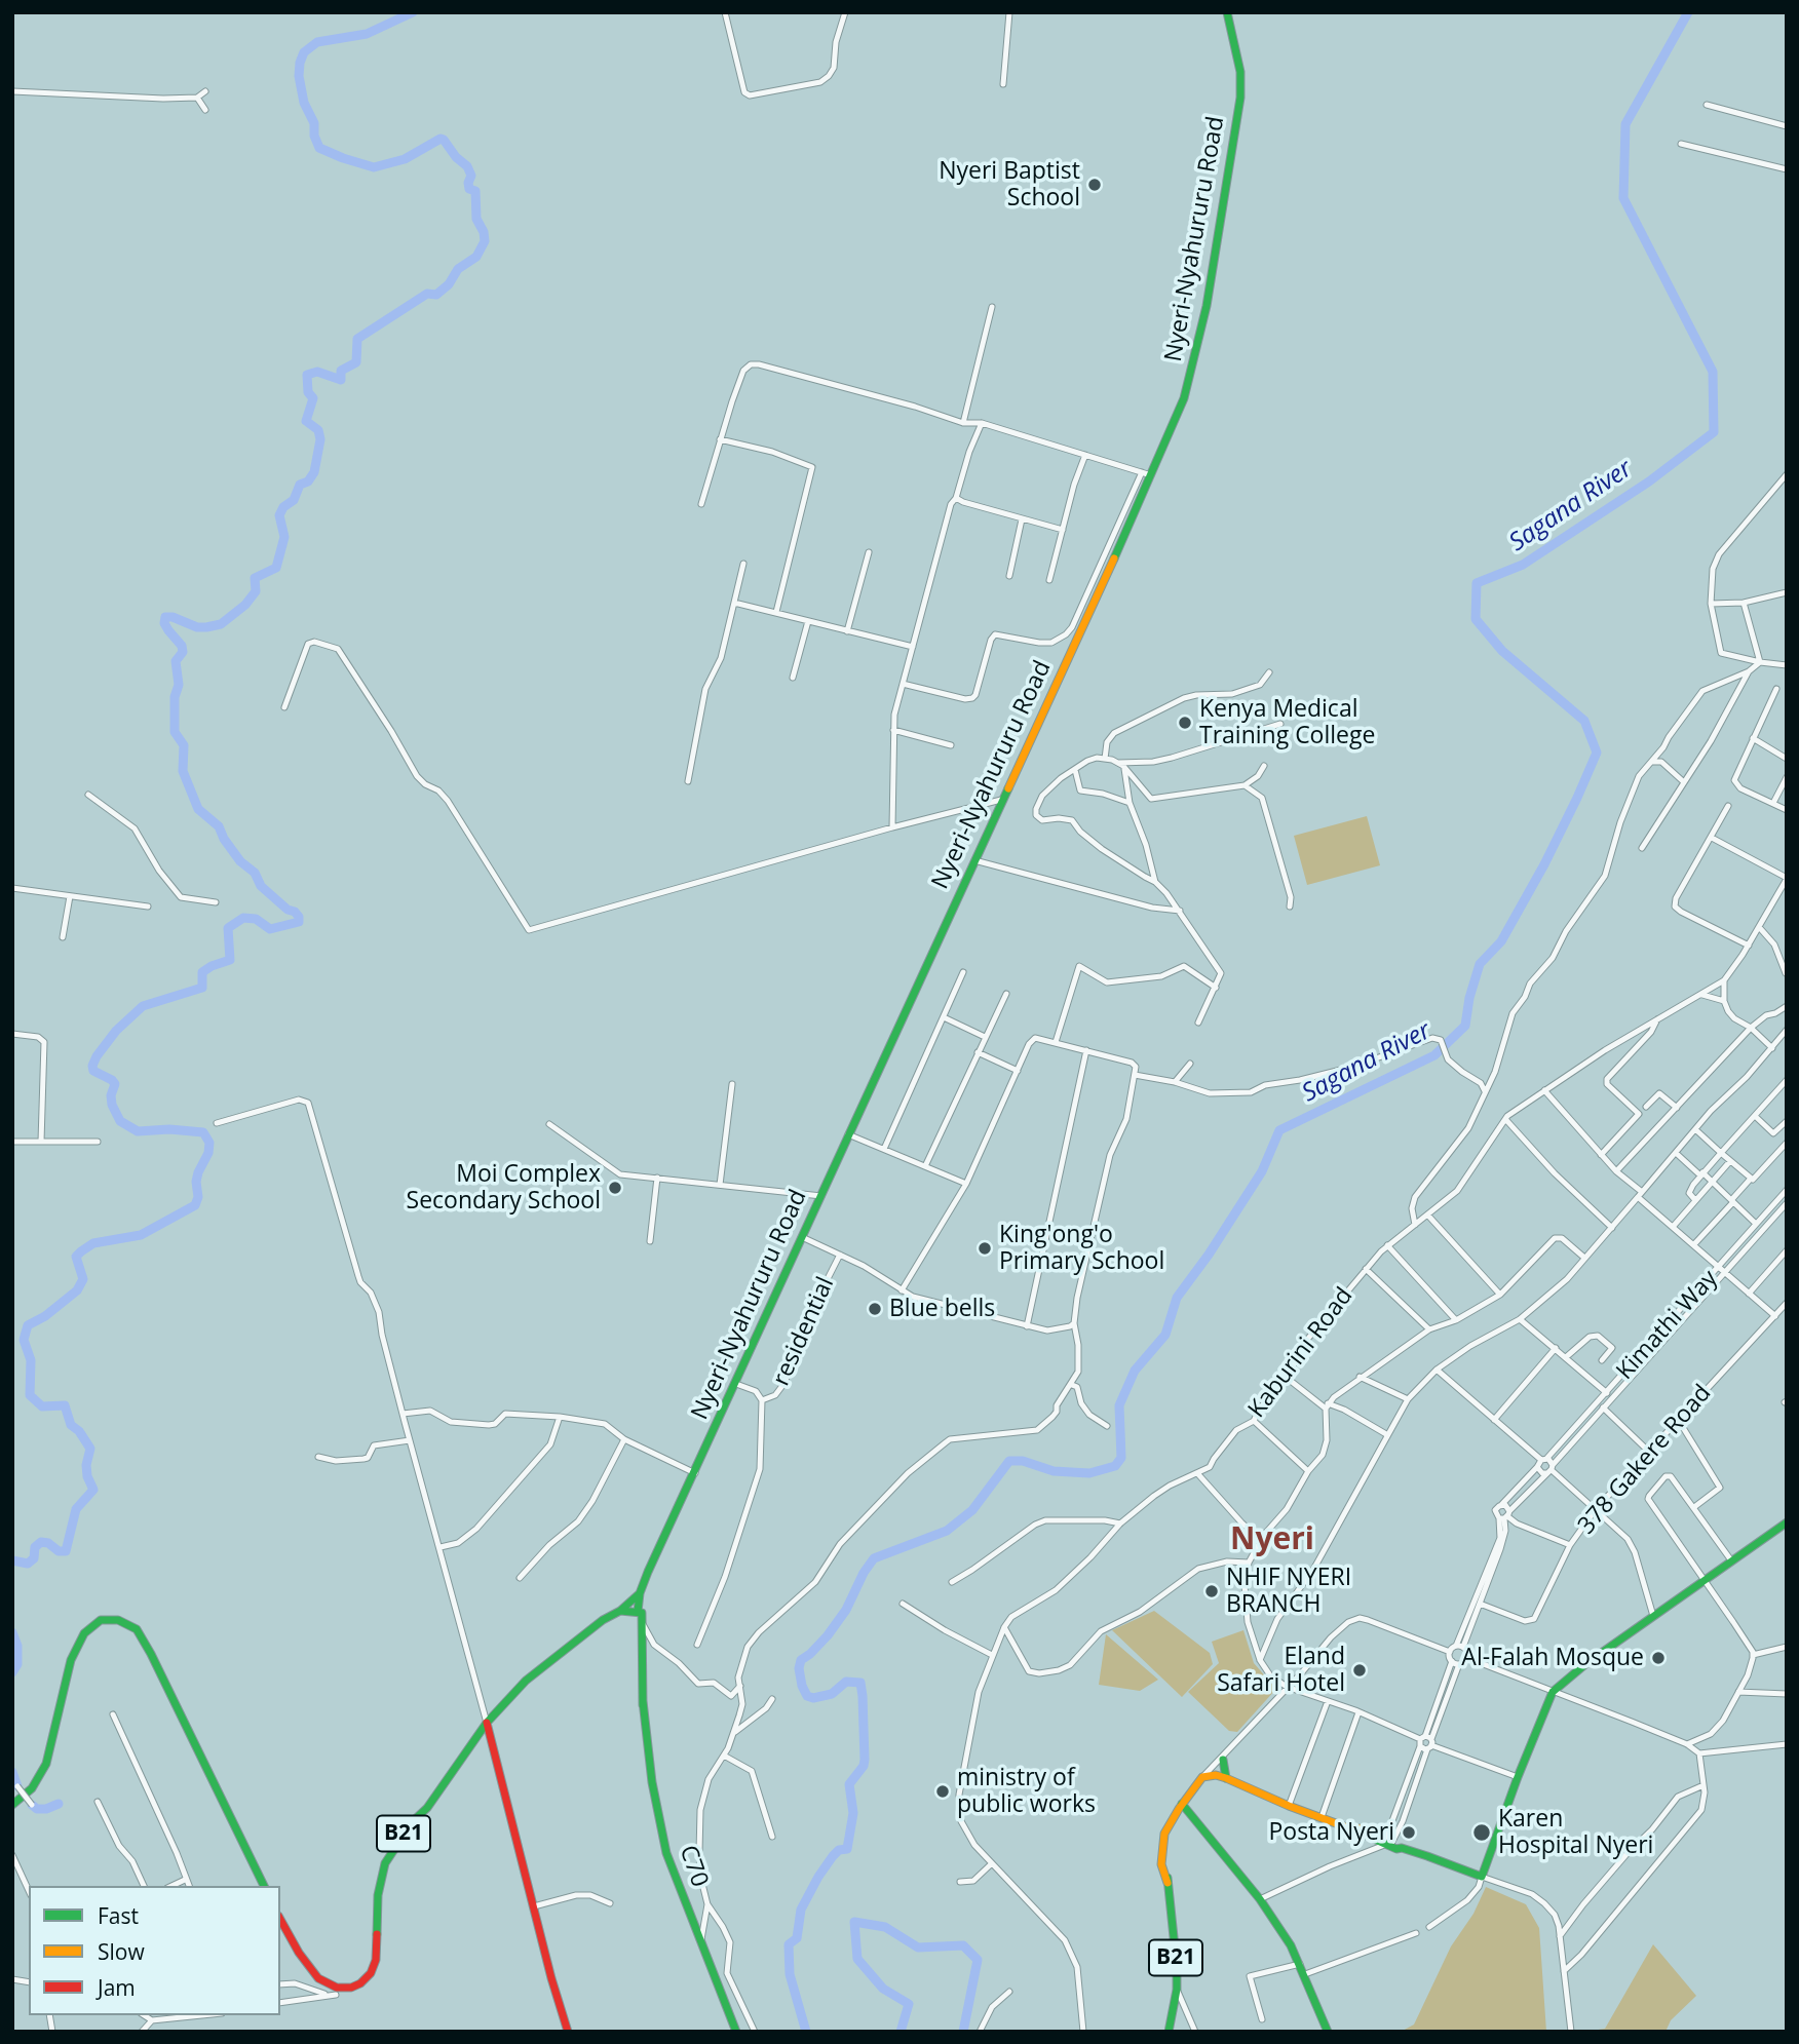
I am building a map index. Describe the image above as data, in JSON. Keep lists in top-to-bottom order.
{
  "streets": {
    "main road": ["Nyeri-Nyahururu Road", "B21", "C70"],
    "street": [
      "Kimathi Way",
      "residential",
      "Kaburini Road",
      "378 Gakere Road"
    ]
  },
  "crossings": [
    ["Nyeri-Nyahururu Road", "B21"],
    ["Nyeri-Nyahururu Road", "C70"]
  ],
  "districts": ["Nyeri"],
  "water": ["Sagana River"],
  "places": [
    "Nyeri Baptist School",
    "Kenya Medical Training College",
    "Moi Complex Secondary School",
    "King'ong'o Primary School",
    "Blue bells",
    "NHIF NYERI BRANCH",
    "Al-Falah Mosque",
    "Eland Safari Hotel",
    "ministry of public works",
    "Posta Nyeri",
    "Karen Hospital Nyeri"
  ],
  "legend": ["Fast", "Slow", "Jam"]
}
